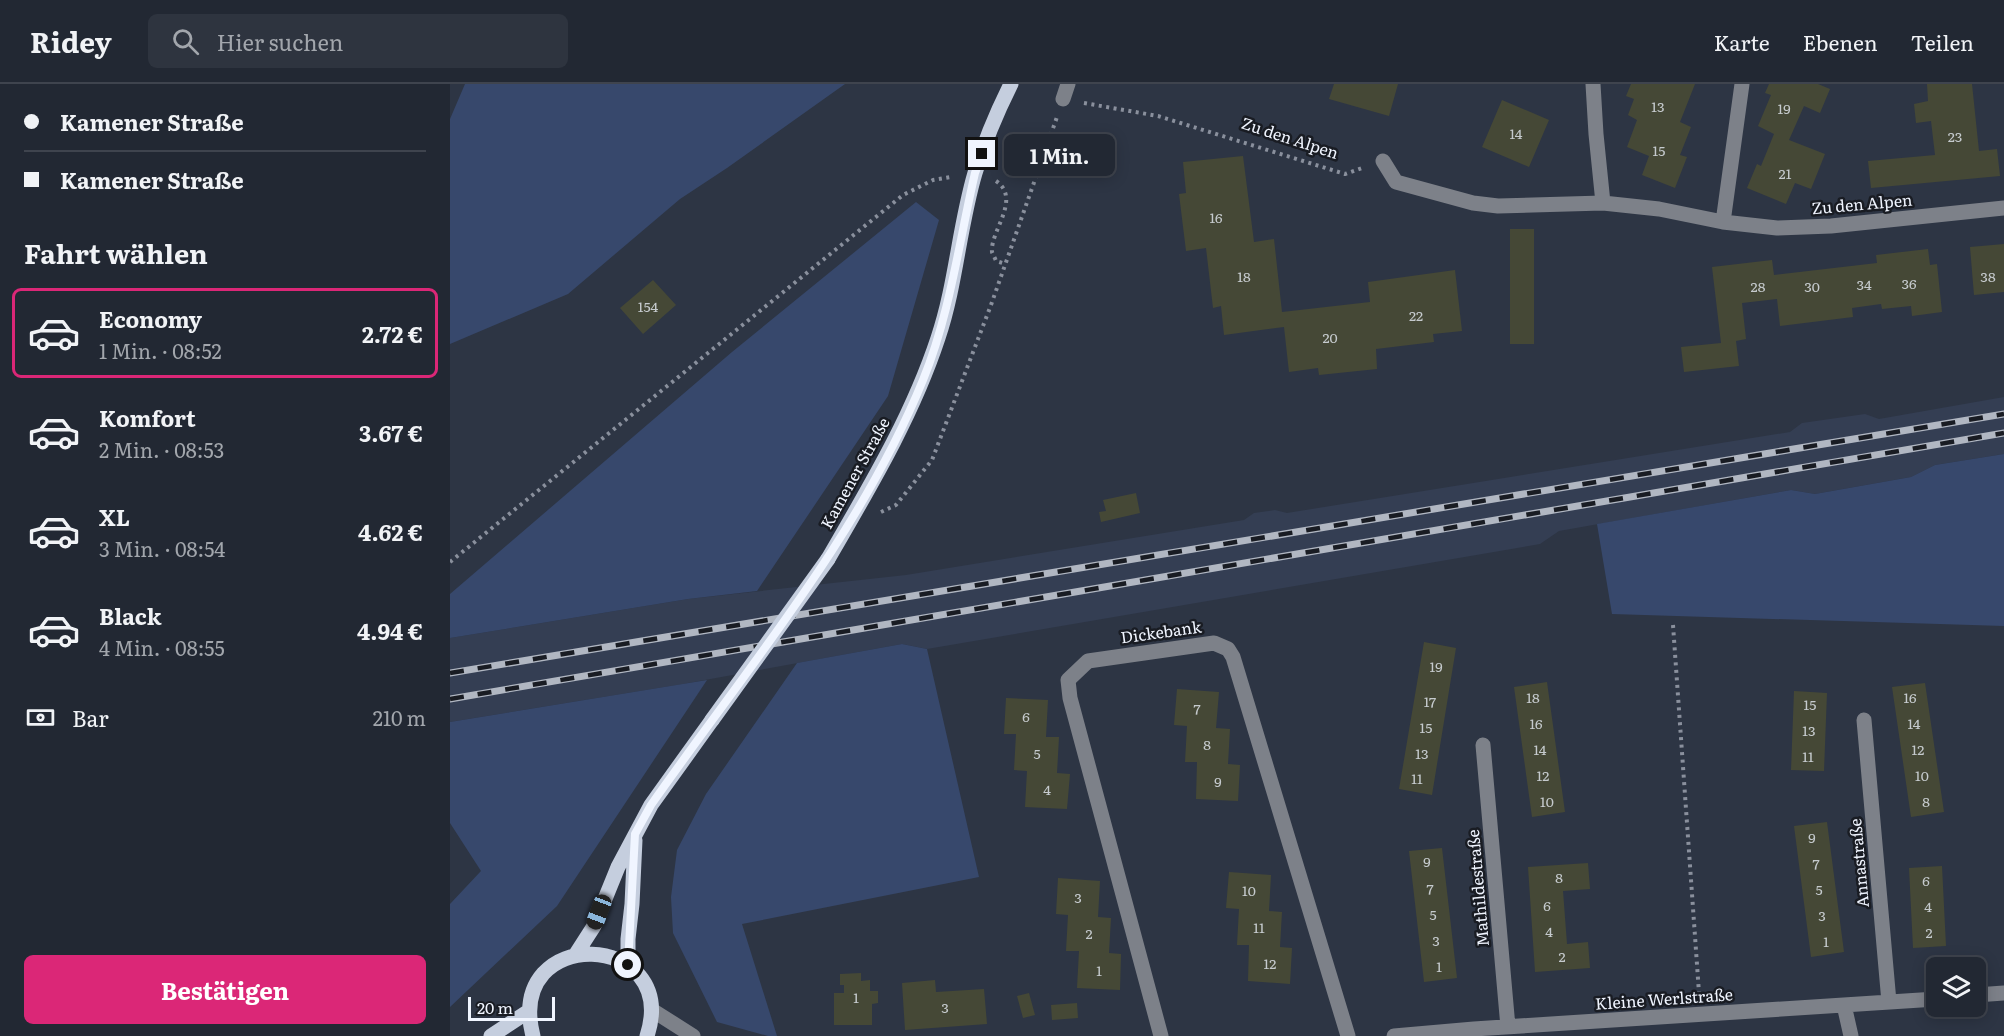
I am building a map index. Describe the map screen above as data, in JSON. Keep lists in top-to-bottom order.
{
  "streets": {
    "main road": ["Kamener Straße"],
    "street": [
      "Zu den Alpen",
      "Dickebank",
      "Annastraße",
      "Mathildestraße",
      "Kleine Werlstraße"
    ]
  },
  "crossings": [
    ["Annastraße", "Kleine Werlstraße"],
    ["Mathildestraße", "Kleine Werlstraße"]
  ],
  "house_numbers": [
    "13",
    "19",
    "14",
    "23",
    "15",
    "21",
    "16",
    "18",
    "38",
    "36",
    "34",
    "28",
    "30",
    "154",
    "22",
    "20",
    "19",
    "18",
    "16",
    "17",
    "15",
    "7",
    "6",
    "16",
    "14",
    "15",
    "13",
    "8",
    "14",
    "12",
    "5",
    "13",
    "11",
    "12",
    "10",
    "11",
    "9",
    "4",
    "10",
    "8",
    "9",
    "9",
    "7",
    "8",
    "6",
    "7",
    "5",
    "10",
    "3",
    "6",
    "4",
    "5",
    "3",
    "11",
    "4",
    "2",
    "2",
    "3",
    "1",
    "2",
    "12",
    "1",
    "1",
    "1",
    "3"
  ],
  "scale_bar": "20 m",
  "page": {
    "header": "Ridey",
    "search": "Hier suchen",
    "nav": ["Karte", "Ebenen", "Teilen"],
    "banner": ["Kamener Straße", "Kamener Straße"],
    "bubble": "1 Min.",
    "heading": "Fahrt wählen",
    "list": [
      {
        "name": "Economy",
        "note": "1 Min. · 08:52",
        "value": "2.72 €"
      },
      {
        "name": "Komfort",
        "note": "2 Min. · 08:53",
        "value": "3.67 €"
      },
      {
        "name": "XL",
        "note": "3 Min. · 08:54",
        "value": "4.62 €"
      },
      {
        "name": "Black",
        "note": "4 Min. · 08:55",
        "value": "4.94 €"
      }
    ],
    "pay": ["Bar", "210 m"],
    "buttons": "Bestätigen",
    "scale": "20 m"
  }
}
